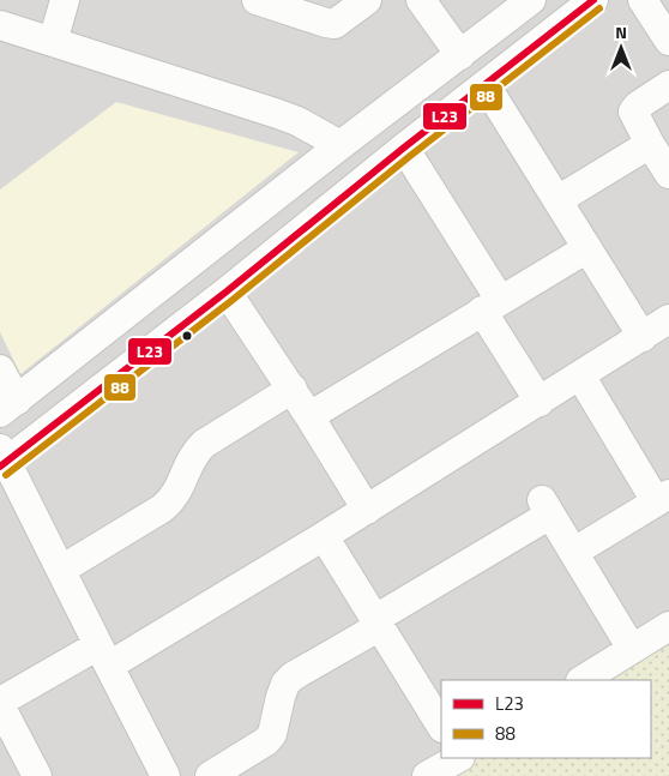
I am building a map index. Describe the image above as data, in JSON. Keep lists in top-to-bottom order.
{
  "lines": ["transit line L23", "transit line 88"],
  "legend": ["L23", "88"],
  "north": "top"
}
